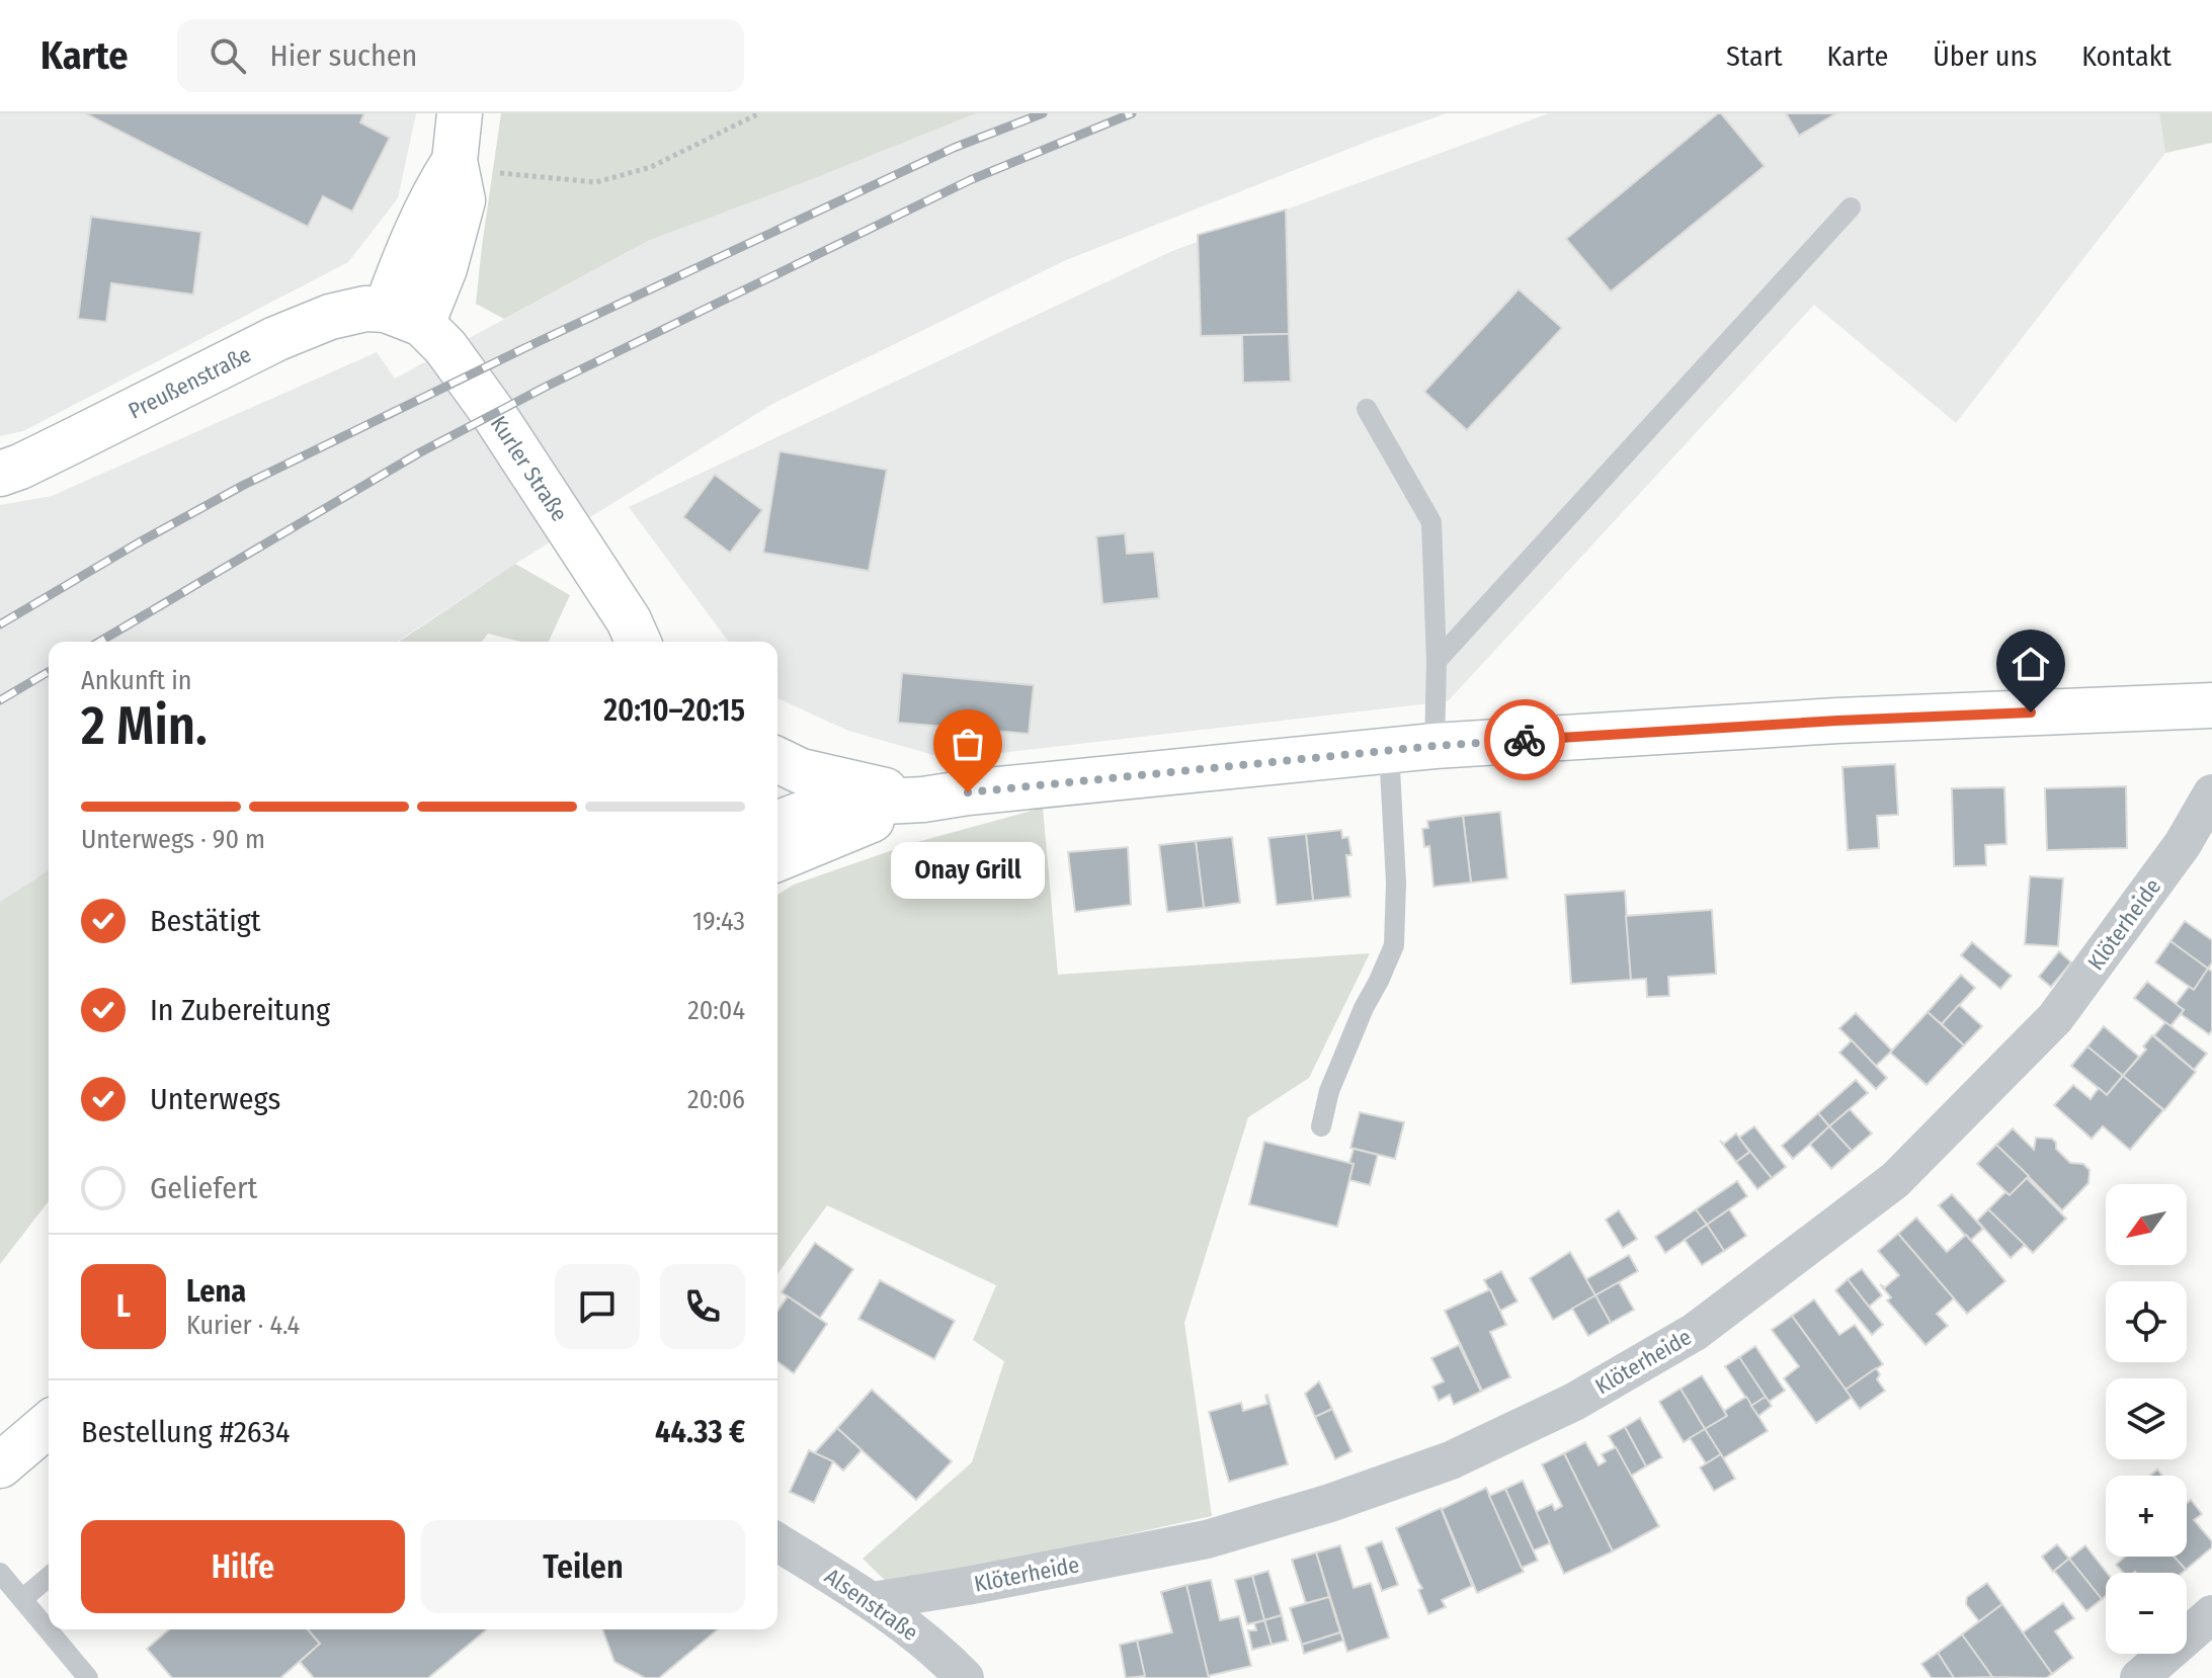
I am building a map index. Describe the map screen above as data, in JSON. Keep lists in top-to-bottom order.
{
  "streets": {
    "street": [
      "Preußenstraße",
      "Kurler Straße",
      "Klöterheide",
      "Alsenstraße"
    ]
  },
  "crossings": [
    ["Preußenstraße", "Kurler Straße"],
    ["Klöterheide", "Alsenstraße"]
  ],
  "places": ["Onay Grill"],
  "north": "bottom left",
  "page": {
    "header": "Karte",
    "search": "Hier suchen",
    "nav": [
      "Start",
      "Karte",
      "Über uns",
      "Kontakt"
    ],
    "heading": ["2 Min.", "Ankunft in", "20:10–20:15"],
    "panel": [
      "Lena",
      "Kurier · 4.4",
      "Bestellung #2634",
      "44.33 €"
    ],
    "bar": "Unterwegs · 90 m",
    "bubble": "Onay Grill",
    "list": [
      ["Bestätigt", "19:43"],
      ["In Zubereitung", "20:04"],
      ["Unterwegs", "20:06"],
      "Geliefert"
    ],
    "map_buttons": ["+", "−"],
    "round": "L",
    "buttons": ["Hilfe", "Teilen"]
  }
}
